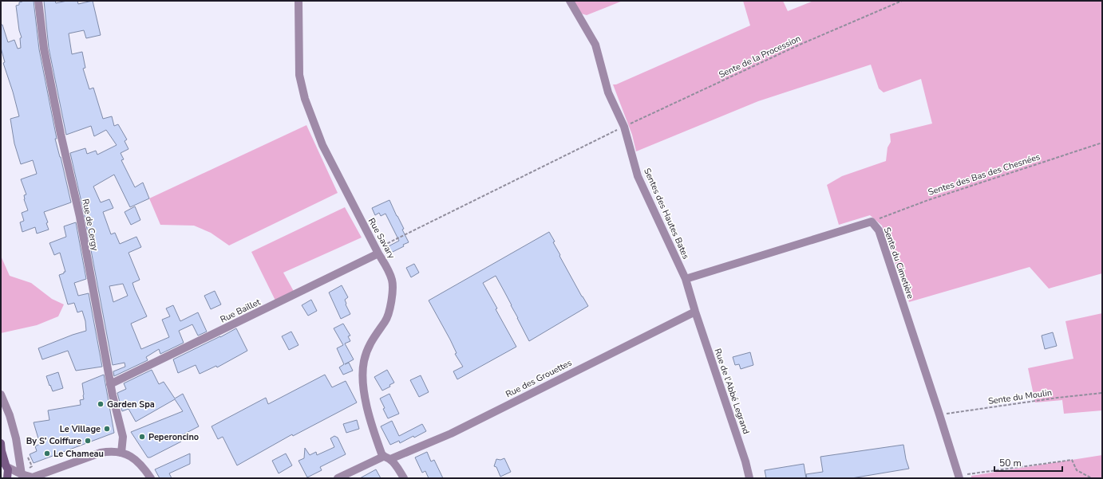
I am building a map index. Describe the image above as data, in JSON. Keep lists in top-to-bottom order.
{
  "streets": {
    "street": [
      "Sentes des Hautes Bates",
      "Rue de Cergy",
      "Rue Savary",
      "Sente du Cimetière",
      "Rue Baillet",
      "Rue des Grouettes",
      "Rue de l'Abbé Legrand"
    ],
    "path": ["Sente de la Procession", "Sentes des Bas des Chesnées", "Sente du Moulin"]
  },
  "crossings": [
    ["Sente de la Procession", "Sentes des Hautes Bates"],
    ["Sente de la Procession", "Rue Savary"],
    ["Sente de la Procession", "Rue Baillet"],
    ["Sentes des Bas des Chesnées", "Sente du Cimetière"],
    ["Sentes des Hautes Bates", "Sente du Cimetière"],
    ["Sentes des Hautes Bates", "Rue des Grouettes"],
    ["Sentes des Hautes Bates", "Rue de l'Abbé Legrand"],
    ["Rue de Cergy", "Rue Baillet"],
    ["Rue Savary", "Rue Baillet"],
    ["Rue Savary", "Rue des Grouettes"],
    ["Sente du Cimetière", "Sente du Moulin"],
    ["Rue des Grouettes", "Rue de l'Abbé Legrand"]
  ],
  "places": [
    "Garden Spa",
    "Le Village",
    "Peperoncino",
    "By S’ Coiffure",
    "Le Chameau"
  ],
  "scale_bar": "50 m"
}
